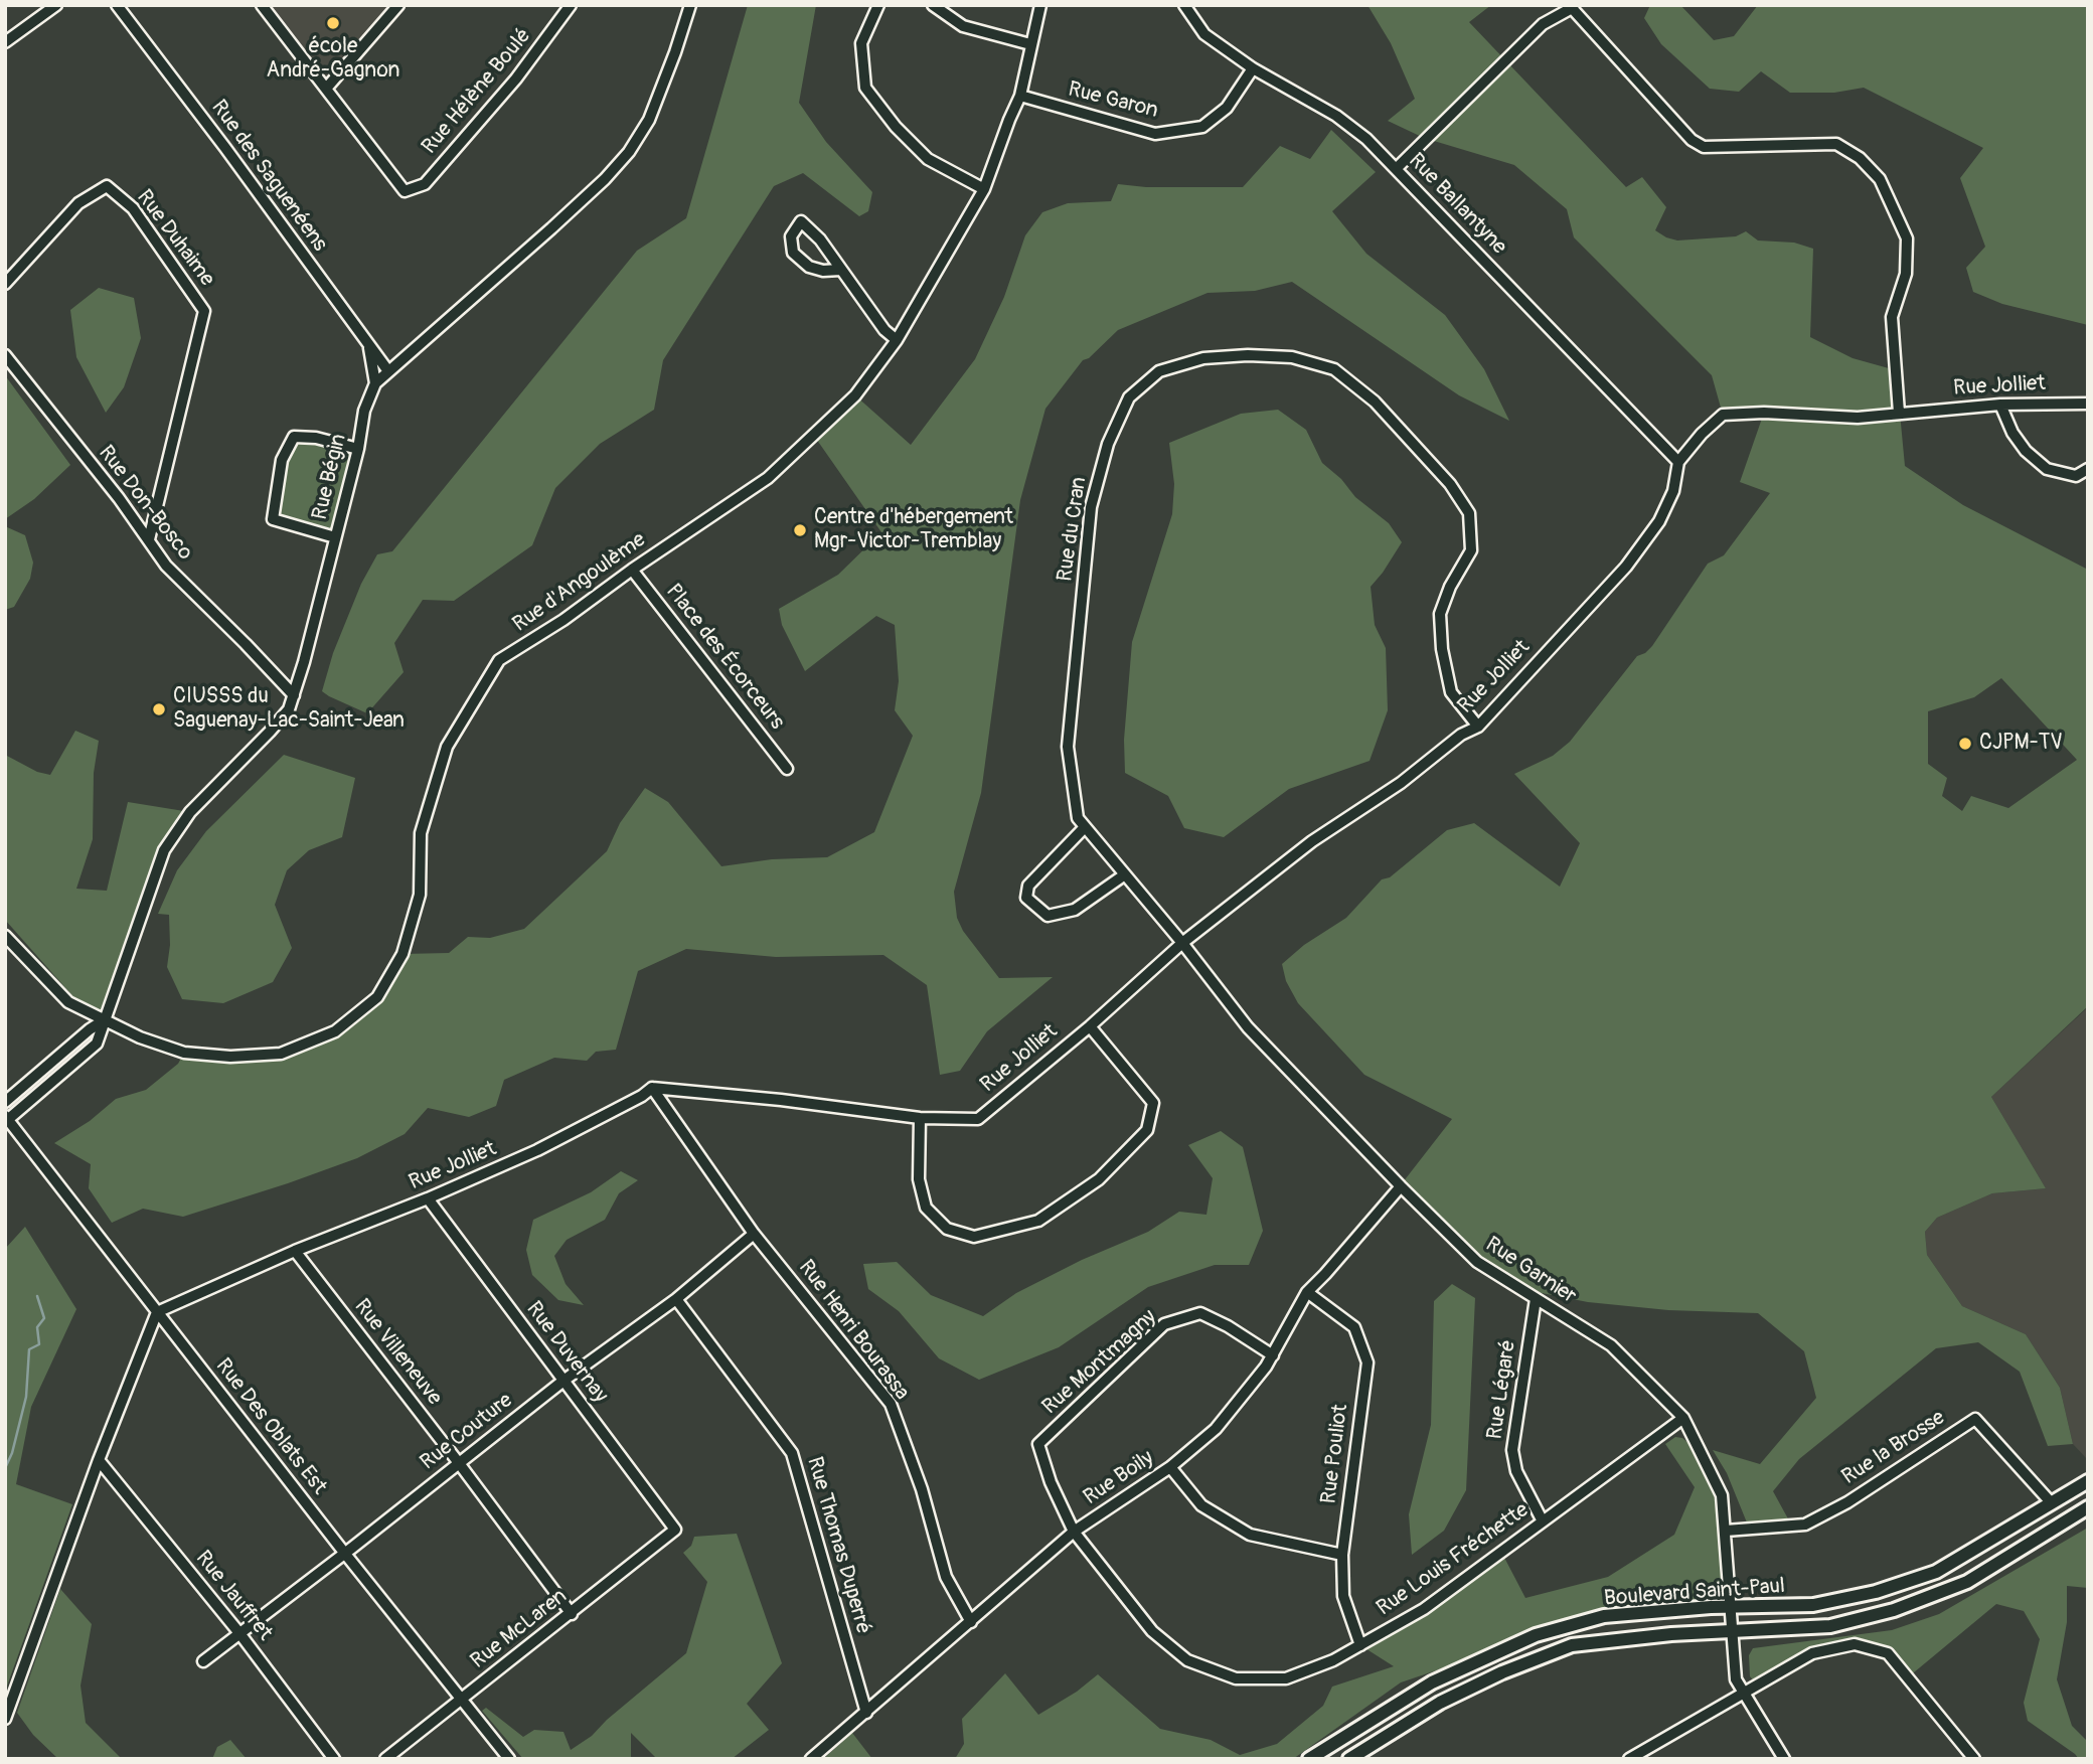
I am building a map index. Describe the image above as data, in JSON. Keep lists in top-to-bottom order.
{
  "streets": {
    "main road": ["Boulevard Saint-Paul"],
    "street": [
      "Rue Hélène Boulé",
      "Rue Garon",
      "Rue des Saguenéens",
      "Rue Ballantyne",
      "Rue Duhaime",
      "Rue Jolliet",
      "Rue Bégin",
      "Rue Don-Bosco",
      "Rue du Cran",
      "Rue d'Angoulème",
      "Place des Écorceurs",
      "Rue Garnier",
      "Rue Henri Bourassa",
      "Rue Villeneuve",
      "Rue Duvernay",
      "Rue Montmagny",
      "Rue Légaré",
      "Rue Des Oblats Est",
      "Rue Couture",
      "Rue la Brosse",
      "Rue Pouliot",
      "Rue Boily",
      "Rue Thomas Duperré",
      "Rue Louis Fréchette",
      "Rue Jauffret",
      "Rue McLaren"
    ]
  },
  "crossings": [
    ["Rue Garon", "Rue Ballantyne"],
    ["Rue Garon", "Rue d'Angoulème"],
    ["Rue des Saguenéens", "Rue Bégin"],
    ["Rue Ballantyne", "Rue Jolliet"],
    ["Rue Duhaime", "Rue Don-Bosco"],
    ["Rue Jolliet", "Rue du Cran"],
    ["Rue Jolliet", "Rue Garnier"],
    ["Rue Jolliet", "Rue Henri Bourassa"],
    ["Rue Jolliet", "Rue Villeneuve"],
    ["Rue Jolliet", "Rue Duvernay"],
    ["Rue Jolliet", "Rue Des Oblats Est"],
    ["Rue Bégin", "Rue Don-Bosco"],
    ["Rue Bégin", "Rue d'Angoulème"],
    ["Rue Bégin", "Rue Des Oblats Est"],
    ["Rue du Cran", "Rue Garnier"],
    ["Rue d'Angoulème", "Place des Écorceurs"],
    ["Rue Garnier", "Rue Légaré"],
    ["Rue Garnier", "Rue la Brosse"],
    ["Rue Garnier", "Rue Boily"],
    ["Rue Garnier", "Rue Louis Fréchette"],
    ["Rue Garnier", "Boulevard Saint-Paul"],
    ["Rue Henri Bourassa", "Rue Couture"],
    ["Rue Henri Bourassa", "Rue Boily"],
    ["Rue Villeneuve", "Rue Couture"],
    ["Rue Villeneuve", "Rue McLaren"],
    ["Rue Duvernay", "Rue Couture"],
    ["Rue Duvernay", "Rue McLaren"],
    ["Rue Montmagny", "Rue Boily"],
    ["Rue Montmagny", "Rue Louis Fréchette"],
    ["Rue Légaré", "Rue Louis Fréchette"],
    ["Rue Des Oblats Est", "Rue Couture"],
    ["Rue Des Oblats Est", "Rue McLaren"],
    ["Rue Couture", "Rue Thomas Duperré"],
    ["Rue Couture", "Rue Jauffret"],
    ["Rue la Brosse", "Boulevard Saint-Paul"],
    ["Rue Pouliot", "Rue Boily"],
    ["Rue Pouliot", "Rue Louis Fréchette"],
    ["Rue Boily", "Rue Thomas Duperré"],
    ["Rue Boily", "Rue Louis Fréchette"]
  ],
  "places": [
    "école André-Gagnon",
    "Centre d'hébergement Mgr-Victor-Tremblay",
    "CIUSSS du Saguenay-Lac-Saint-Jean",
    "CJPM-TV"
  ]
}
